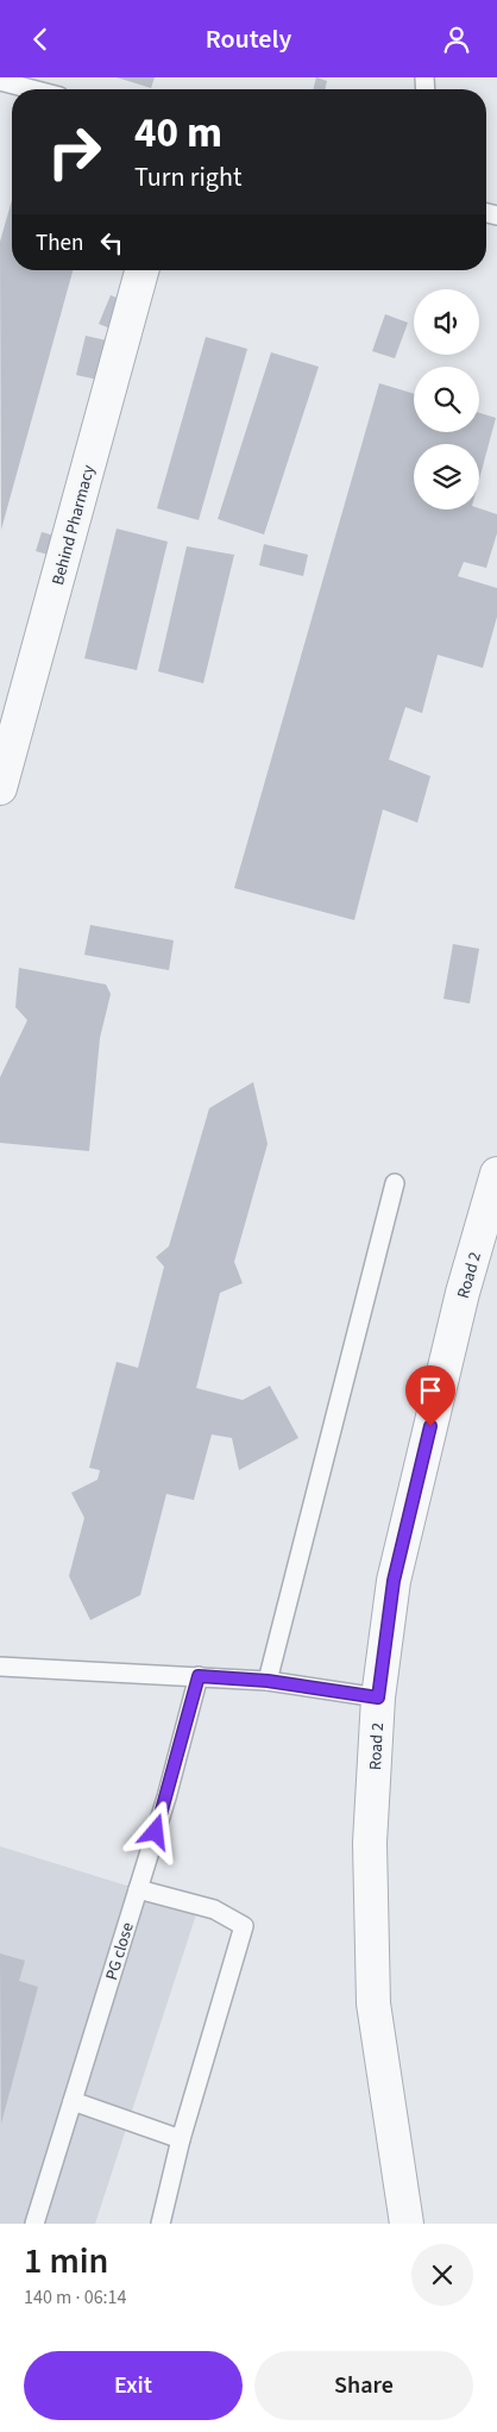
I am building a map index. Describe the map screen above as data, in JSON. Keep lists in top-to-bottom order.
{
  "streets": {
    "street": ["Behind Pharmacy", "Road 2"],
    "lane": ["PG close"]
  },
  "page": {
    "header": "Routely",
    "turn": ["40 m", "Turn right"],
    "then": "Then",
    "heading": ["1 min", "140 m · 06:14"],
    "buttons": ["Exit", "Share"]
  }
}
